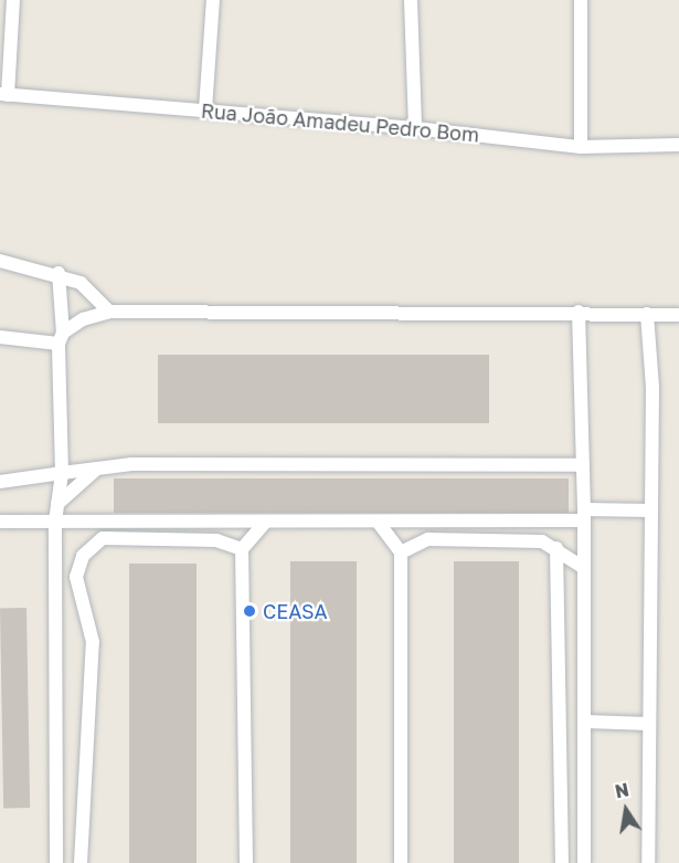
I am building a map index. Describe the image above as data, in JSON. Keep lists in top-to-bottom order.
{
  "streets": {
    "street": ["Rua João Amadeu Pedro Bom"]
  },
  "places": ["CEASA"],
  "north": "top"
}
